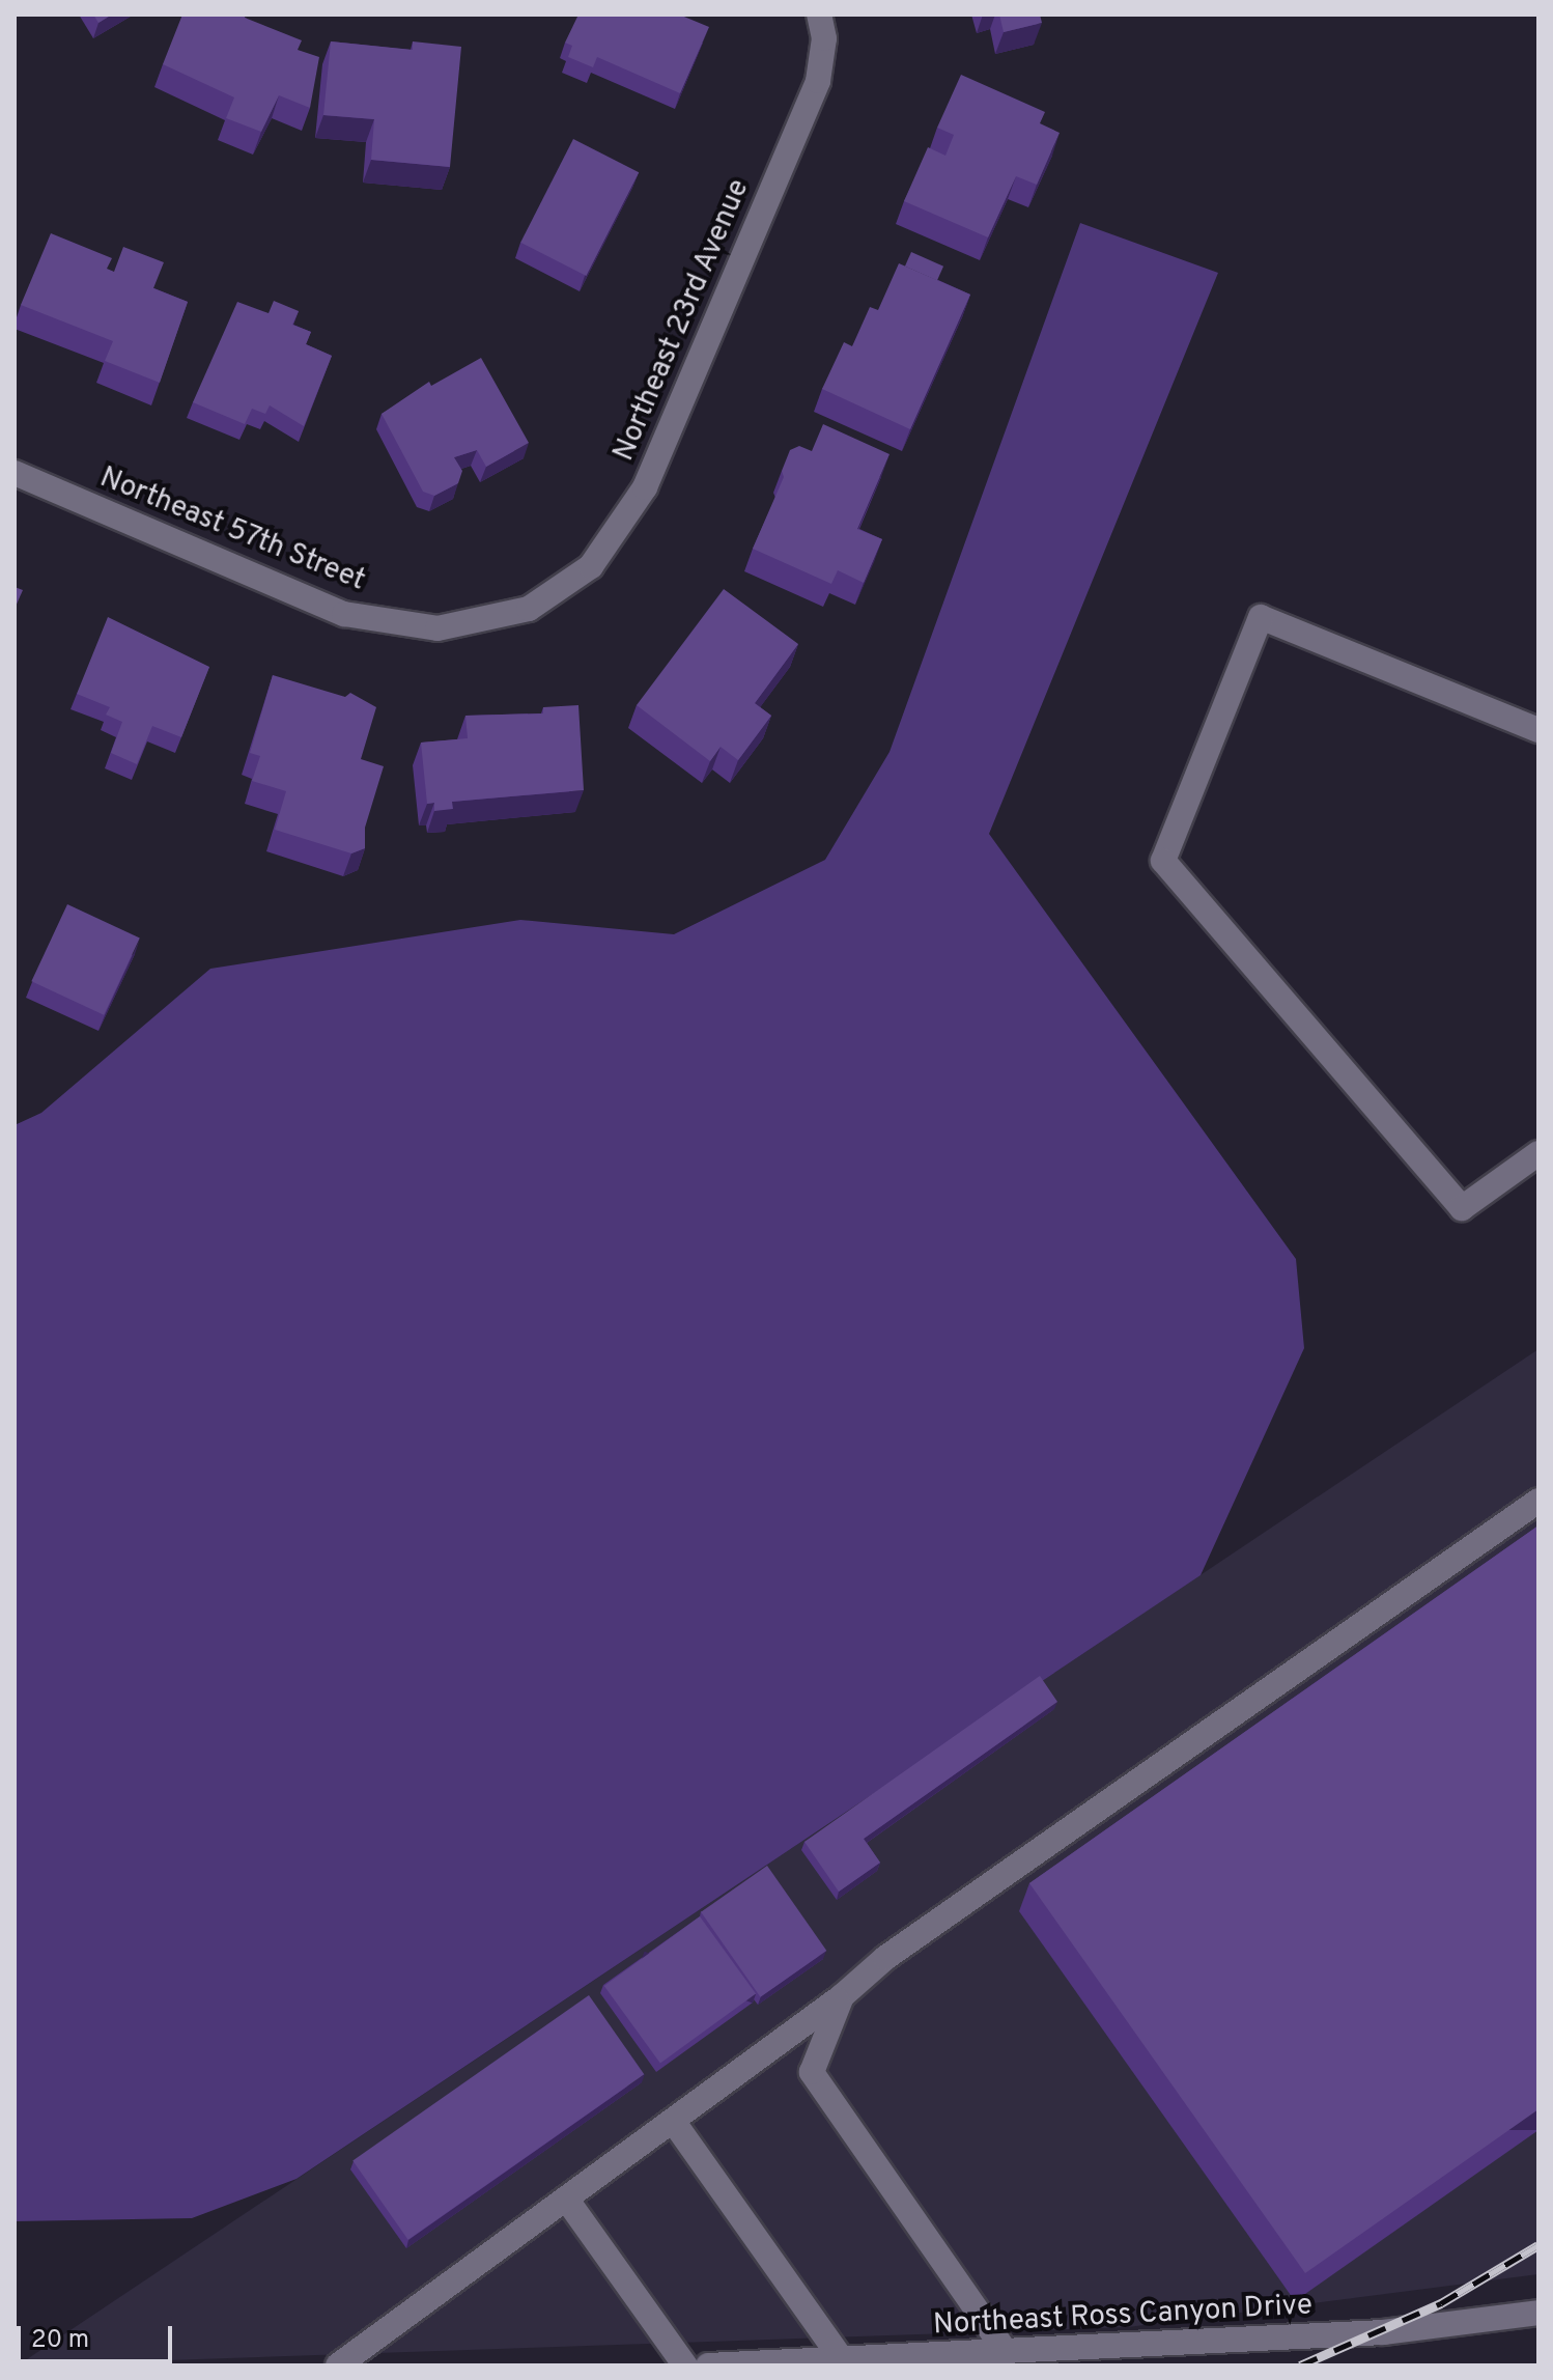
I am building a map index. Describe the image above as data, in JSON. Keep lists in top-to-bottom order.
{
  "streets": {
    "street": ["Northeast 23rd Avenue", "Northeast 57th Street", "Northeast Ross Canyon Drive"]
  },
  "crossings": [
    ["Northeast 23rd Avenue", "Northeast 57th Street"]
  ],
  "scale_bar": "20 m"
}
